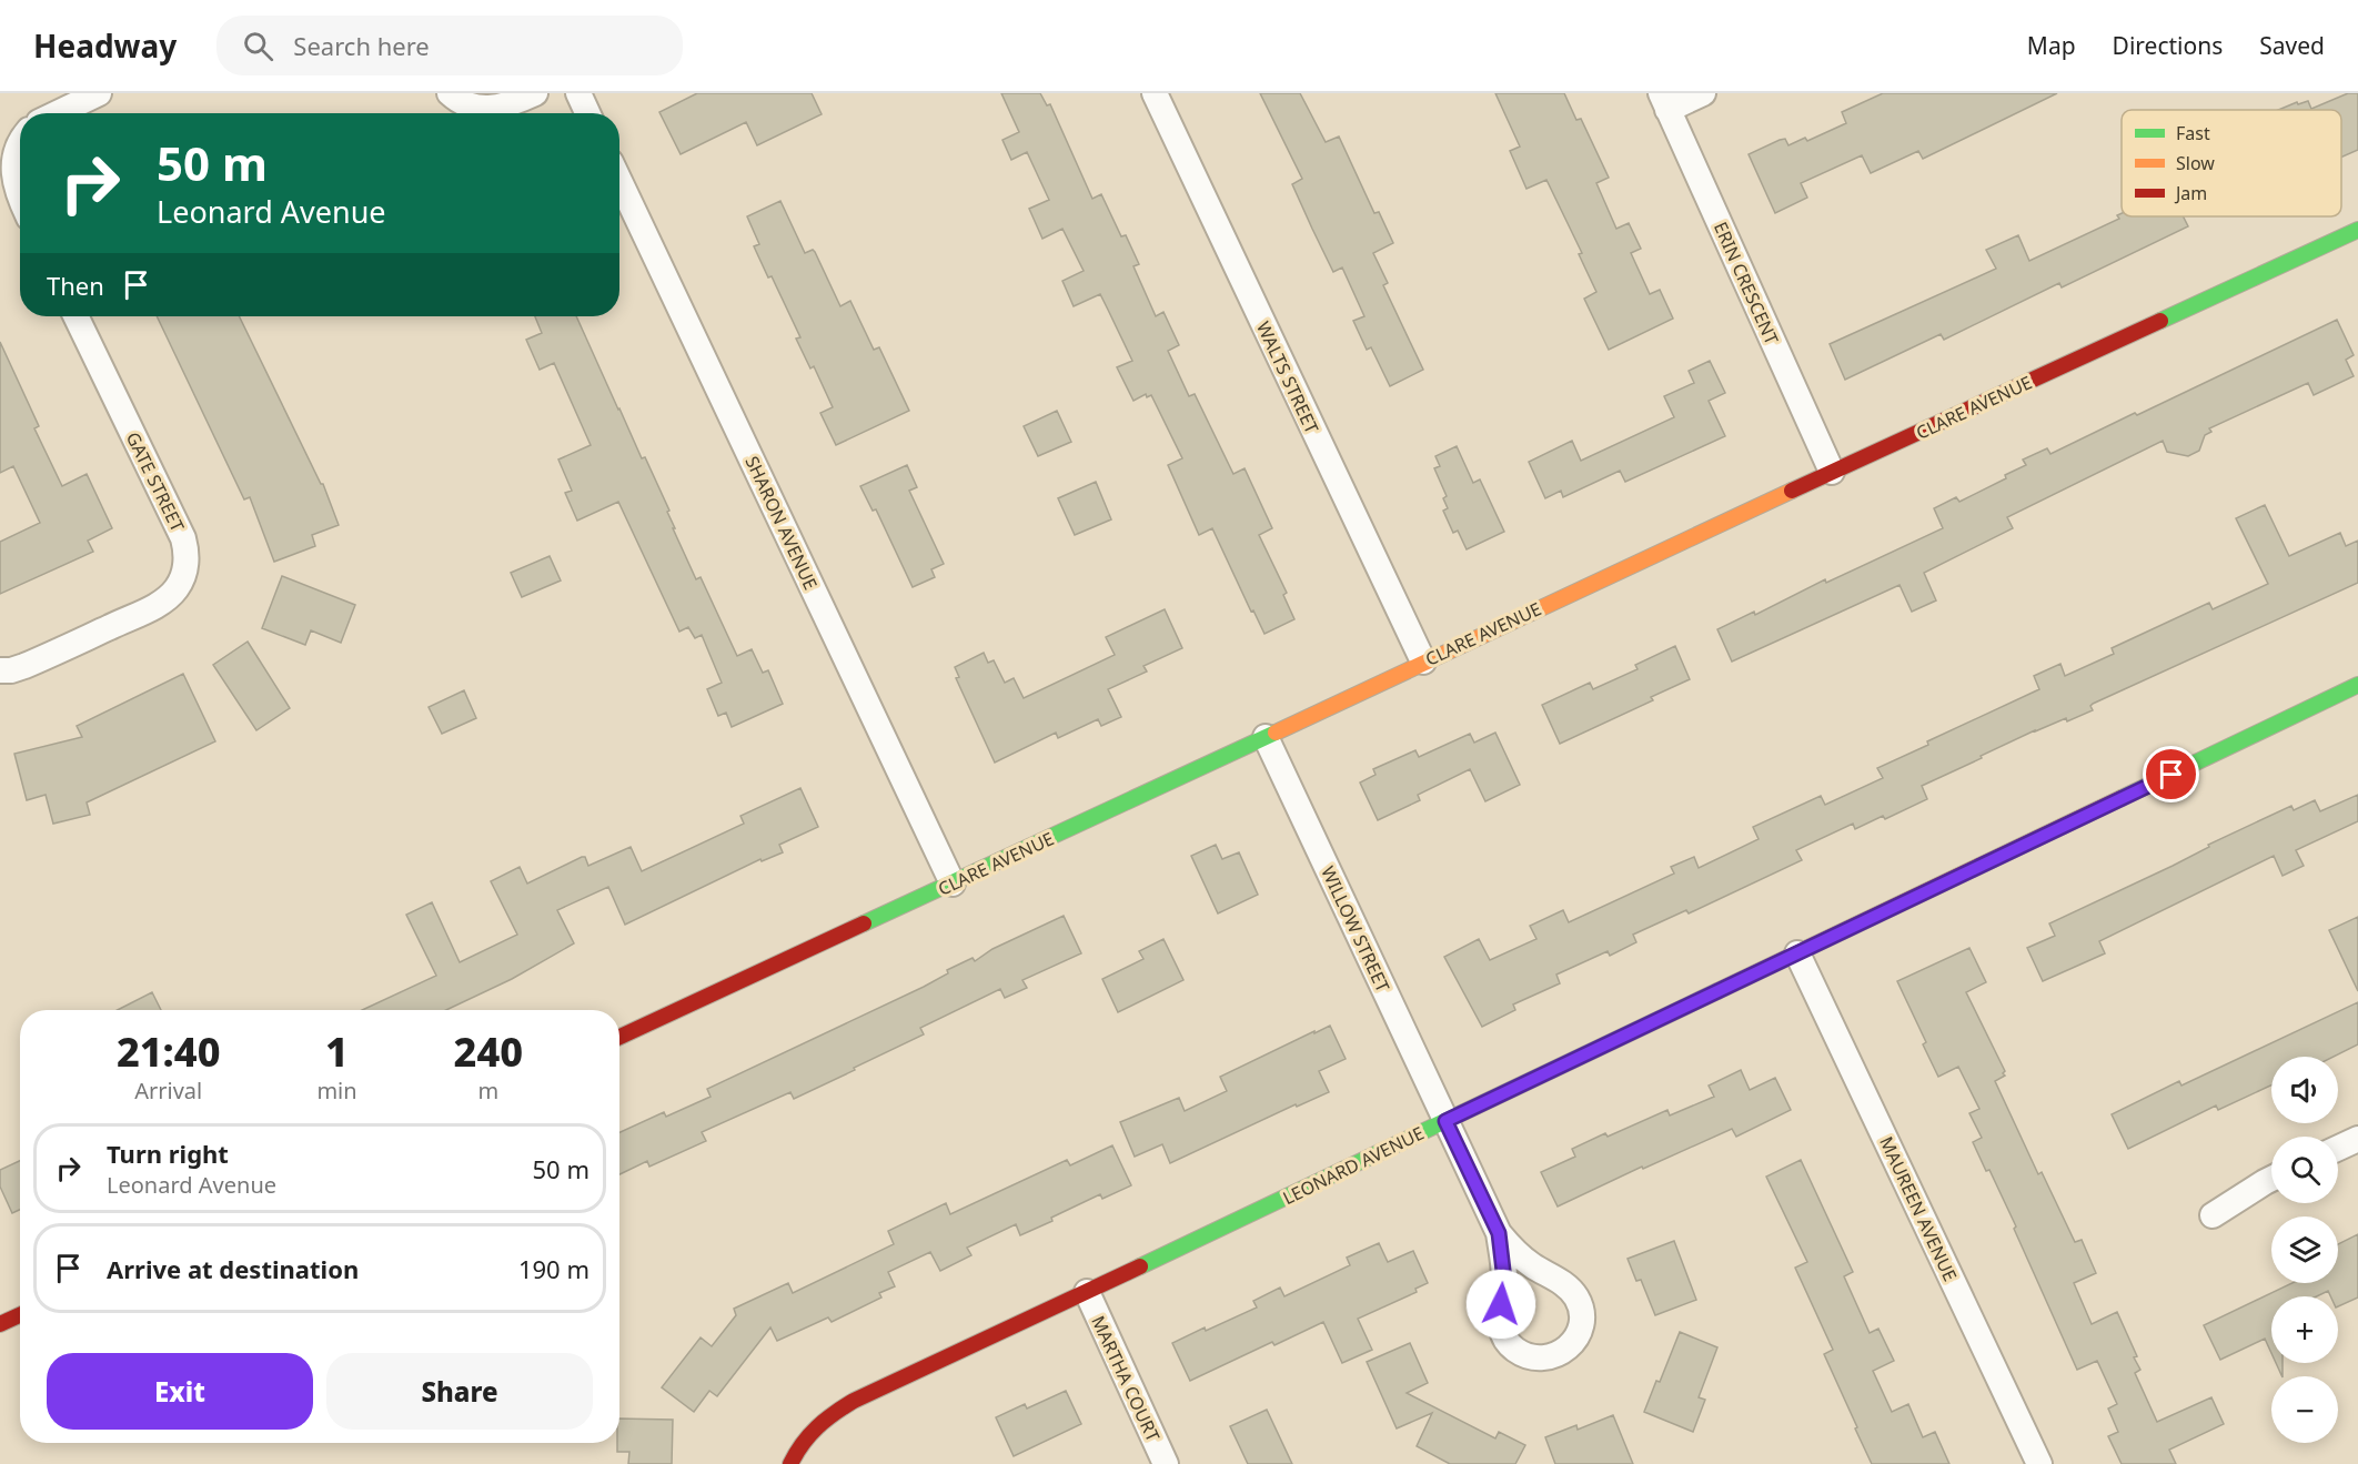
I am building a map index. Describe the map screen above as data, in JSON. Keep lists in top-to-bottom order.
{
  "streets": {
    "street": [
      "ERIN CRESCENT",
      "WALTS STREET",
      "CLARE AVENUE",
      "GATE STREET",
      "SHARON AVENUE",
      "WILLOW STREET",
      "LEONARD AVENUE",
      "MAUREEN AVENUE",
      "MARTHA COURT"
    ]
  },
  "crossings": [
    ["ERIN CRESCENT", "CLARE AVENUE"],
    ["WALTS STREET", "CLARE AVENUE"],
    ["CLARE AVENUE", "SHARON AVENUE"],
    ["CLARE AVENUE", "WILLOW STREET"],
    ["WILLOW STREET", "LEONARD AVENUE"],
    ["LEONARD AVENUE", "MAUREEN AVENUE"],
    ["LEONARD AVENUE", "MARTHA COURT"]
  ],
  "legend": ["Fast", "Slow", "Jam"],
  "page": {
    "header": "Headway",
    "search": "Search here",
    "nav": ["Map", "Directions", "Saved"],
    "turn": ["50 m", "Leonard Avenue"],
    "then": "Then",
    "eta": [
      "21:40",
      "Arrival",
      "1",
      "min",
      "240",
      "m"
    ],
    "map_buttons": ["+", "−"],
    "list": [
      {
        "name": "Turn right",
        "note": "Leonard Avenue",
        "value": "50 m"
      },
      {
        "name": "Arrive at destination",
        "value": "190 m"
      }
    ],
    "buttons": ["Exit", "Share"]
  }
}
